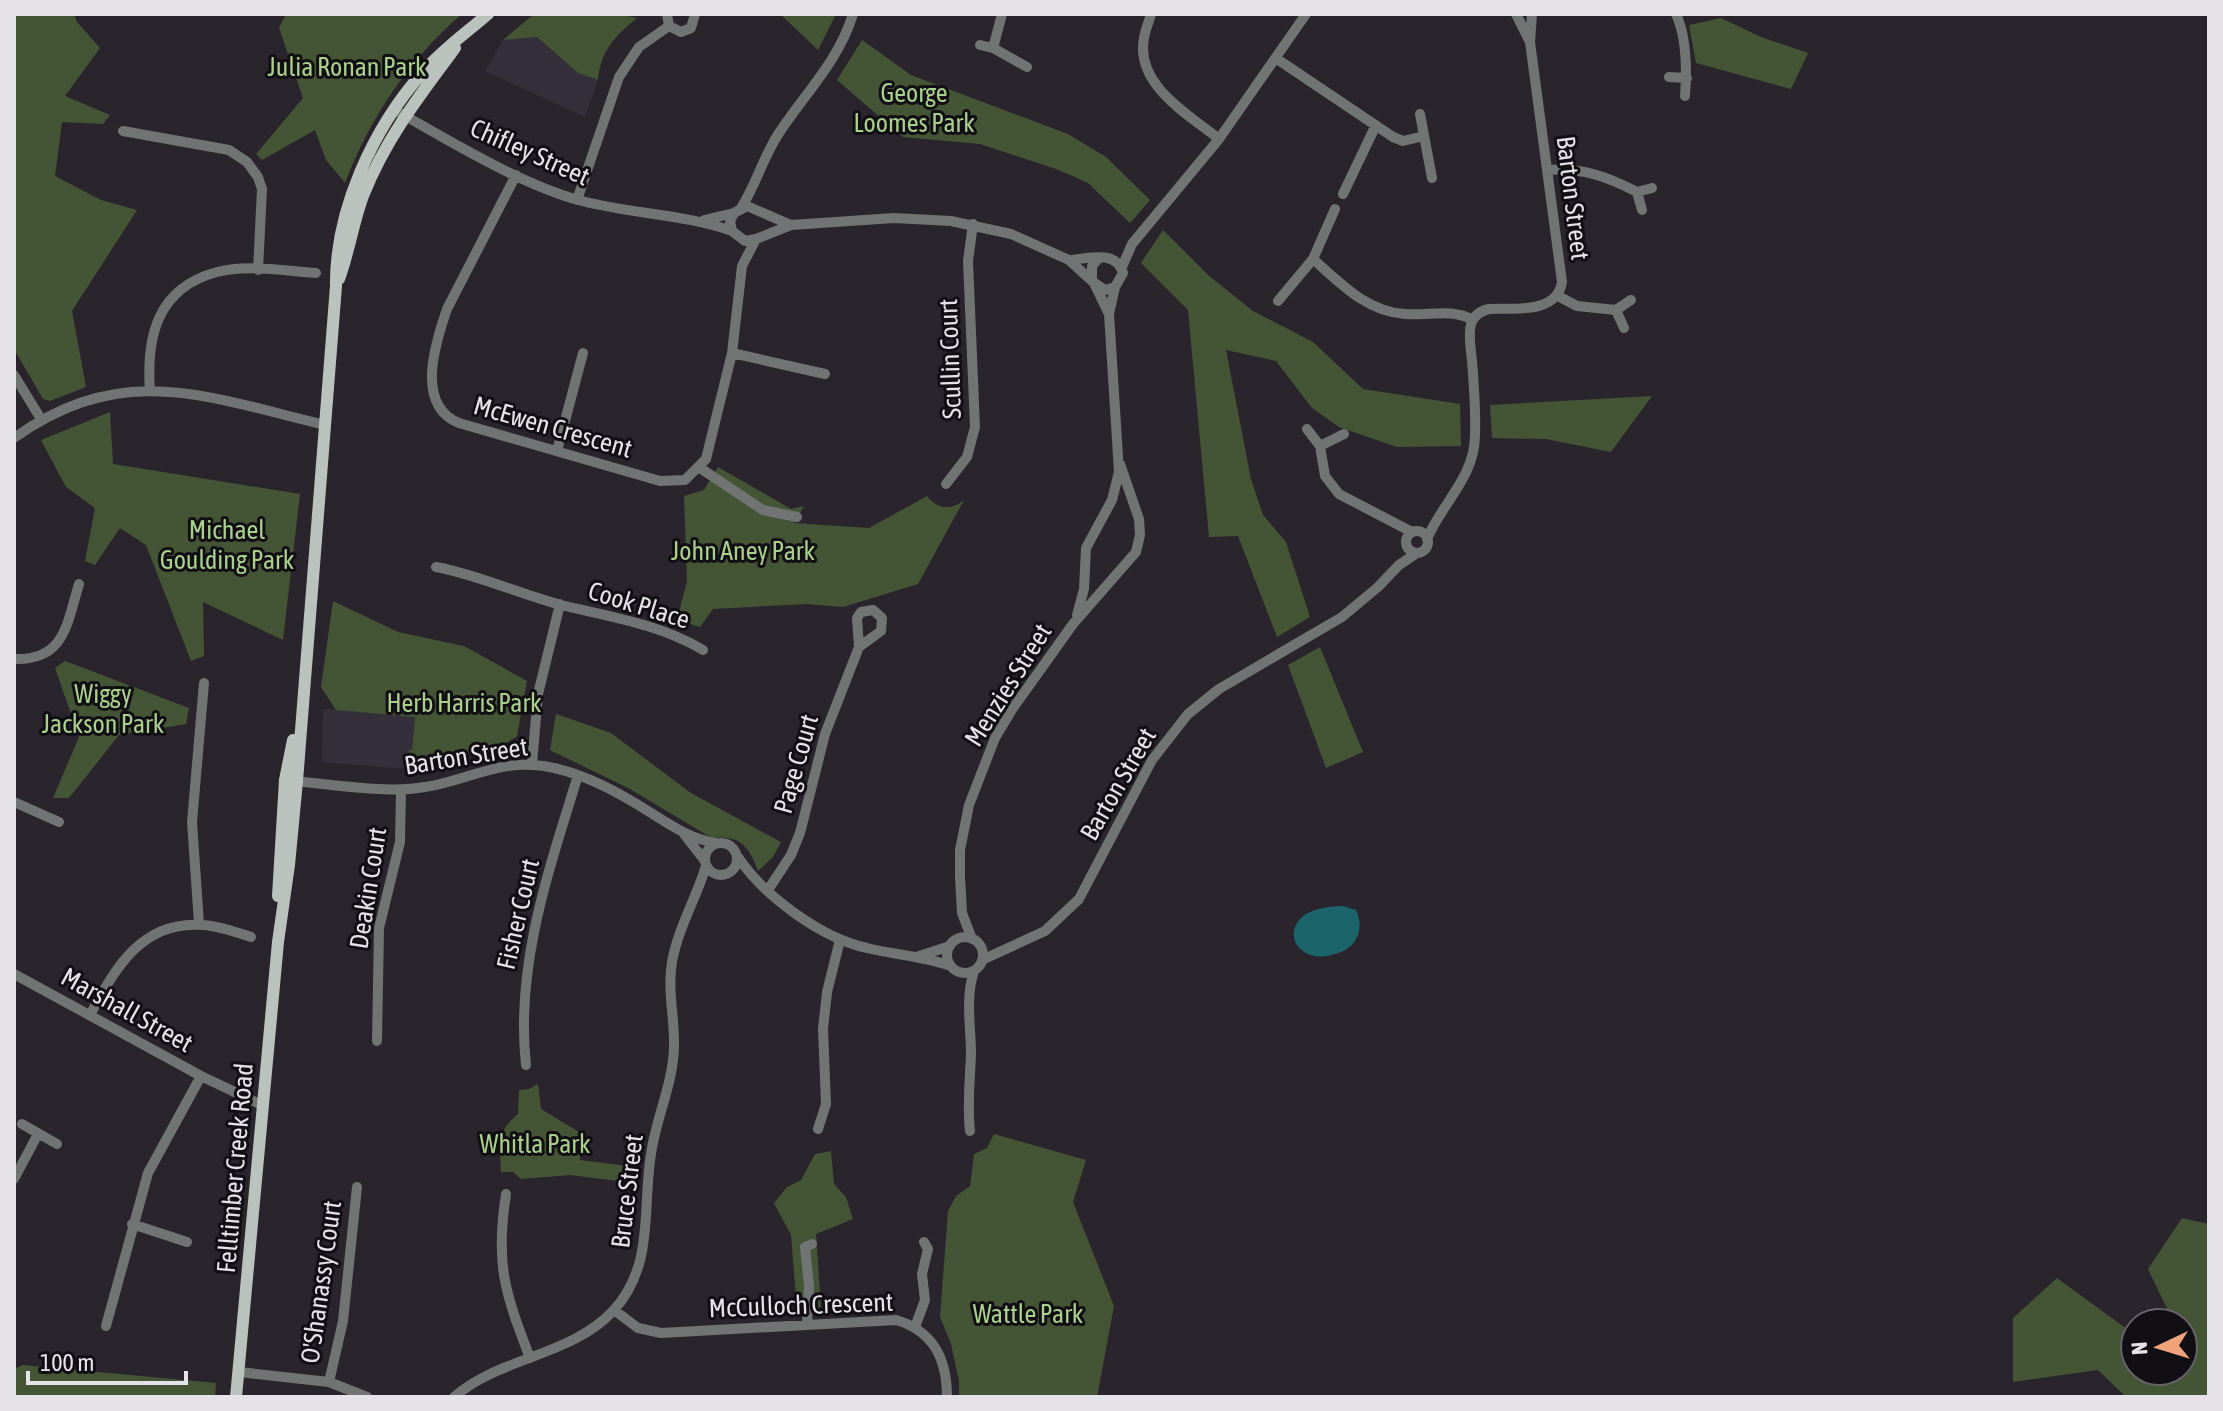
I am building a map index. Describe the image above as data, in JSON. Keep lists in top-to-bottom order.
{
  "streets": {
    "main road": ["Felltimber Creek Road"],
    "street": [
      "Chifley Street",
      "Barton Street",
      "Scullin Court",
      "McEwen Crescent",
      "Cook Place",
      "Menzies Street",
      "Page Court",
      "Deakin Court",
      "Fisher Court",
      "Marshall Street",
      "Bruce Street",
      "O'Shanassy Court",
      "McCulloch Crescent"
    ]
  },
  "crossings": [
    ["Chifley Street", "McEwen Crescent"],
    ["Chifley Street", "Felltimber Creek Road"],
    ["Barton Street", "Cook Place"],
    ["Barton Street", "Menzies Street"],
    ["Barton Street", "Deakin Court"],
    ["Barton Street", "Fisher Court"],
    ["Barton Street", "Felltimber Creek Road"],
    ["Barton Street", "Bruce Street"],
    ["Marshall Street", "Felltimber Creek Road"],
    ["Bruce Street", "McCulloch Crescent"]
  ],
  "parks": [
    "Julia Ronan Park",
    "George Loomes Park",
    "Michael Goulding Park",
    "John Aney Park",
    "Wiggy Jackson Park",
    "Herb Harris Park",
    "Whitla Park",
    "Wattle Park"
  ],
  "scale_bar": "100 m",
  "north": "left"
}
